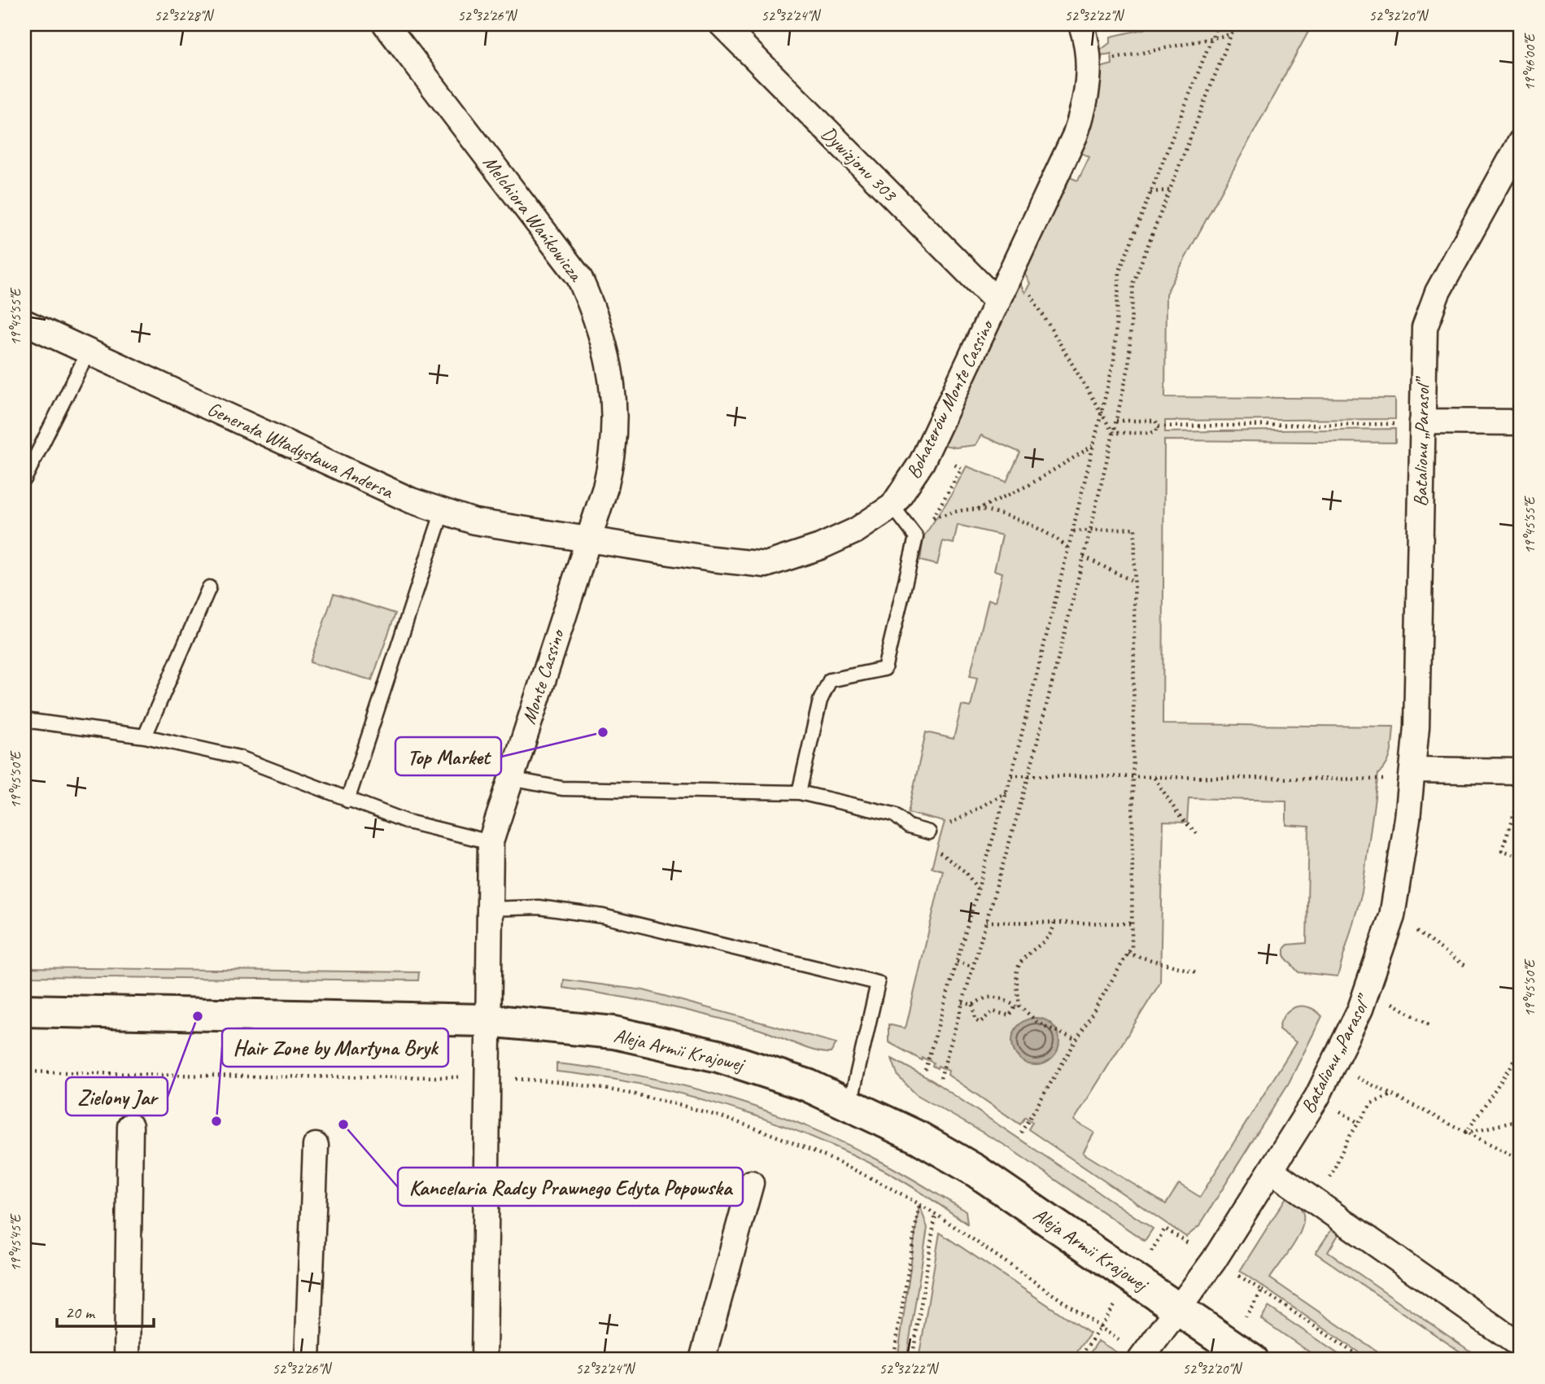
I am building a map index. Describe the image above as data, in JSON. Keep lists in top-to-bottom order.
{
  "streets": {
    "street": [
      "Dywizjonu 303",
      "Melchiora Wańkowicza",
      "Bohaterów Monte Cassino",
      "Batalionu „Parasol”",
      "Generała Władysława Andersa",
      "Monte Cassino",
      "Aleja Armii Krajowej"
    ]
  },
  "crossings": [
    ["Dywizjonu 303", "Bohaterów Monte Cassino"],
    ["Melchiora Wańkowicza", "Bohaterów Monte Cassino"],
    ["Melchiora Wańkowicza", "Generała Władysława Andersa"],
    ["Melchiora Wańkowicza", "Monte Cassino"],
    ["Bohaterów Monte Cassino", "Generała Władysława Andersa"],
    ["Bohaterów Monte Cassino", "Monte Cassino"],
    ["Batalionu „Parasol”", "Aleja Armii Krajowej"],
    ["Generała Władysława Andersa", "Monte Cassino"],
    ["Monte Cassino", "Aleja Armii Krajowej"]
  ],
  "places": [
    "Top Market",
    "Zielony Jar",
    "Hair Zone by Martyna Bryk",
    "Kancelaria Radcy Prawnego Edyta Popowska"
  ],
  "scale_bar": "20 m",
  "coordinates": [
    "52°32'28\"N",
    "52°32'26\"N",
    "52°32'24\"N",
    "52°32'22\"N",
    "52°32'20\"N",
    "19°46'00\"E",
    "19°45'55\"E",
    "19°45'50\"E",
    "19°45'45\"E"
  ]
}
